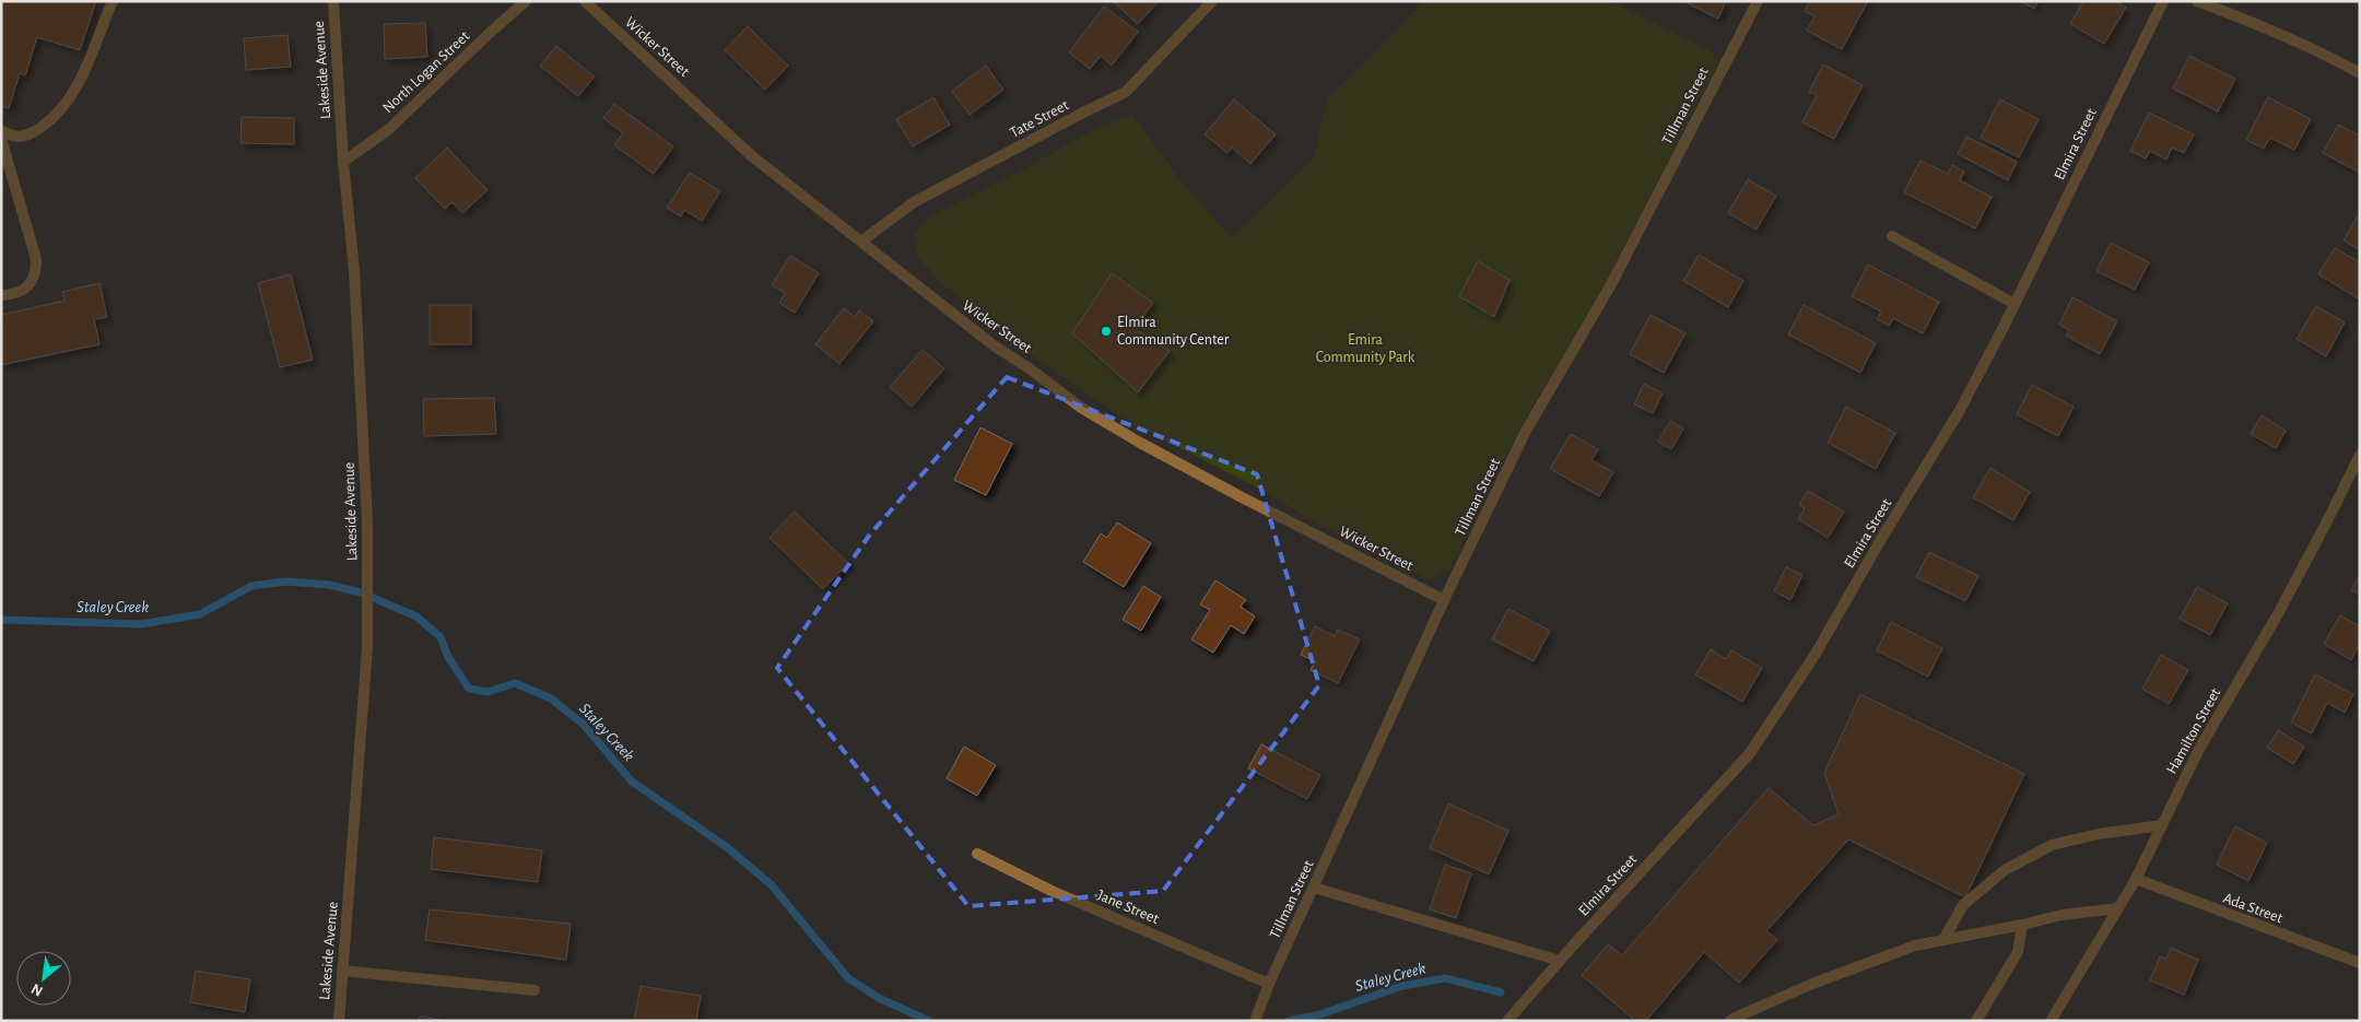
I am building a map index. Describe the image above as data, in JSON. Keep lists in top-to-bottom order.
{
  "streets": {
    "street": [
      "Wicker Street",
      "Lakeside Avenue",
      "North Logan Street",
      "Tillman Street",
      "Tate Street",
      "Elmira Street",
      "Hamilton Street",
      "Jane Street",
      "Ada Street"
    ]
  },
  "crossings": [
    ["Wicker Street", "Tillman Street"],
    ["Wicker Street", "Tate Street"],
    ["Lakeside Avenue", "North Logan Street"],
    ["Tillman Street", "Jane Street"],
    ["Hamilton Street", "Ada Street"]
  ],
  "water": ["Staley Creek"],
  "parks": ["Emira Community Park"],
  "places": ["Elmira Community Center"],
  "north": "bottom left"
}
